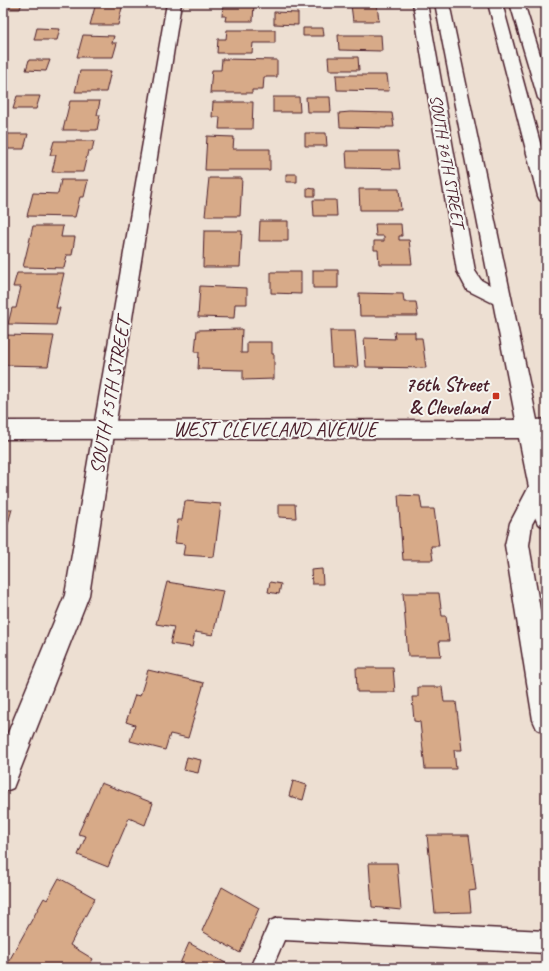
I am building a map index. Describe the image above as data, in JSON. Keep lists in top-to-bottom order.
{
  "streets": {
    "street": ["SOUTH 76TH STREET", "SOUTH 75TH STREET", "WEST CLEVELAND AVENUE"]
  },
  "crossings": [
    ["SOUTH 76TH STREET", "WEST CLEVELAND AVENUE"],
    ["SOUTH 75TH STREET", "WEST CLEVELAND AVENUE"]
  ],
  "places": {
    "transit": ["76th Street & Cleveland"]
  }
}
